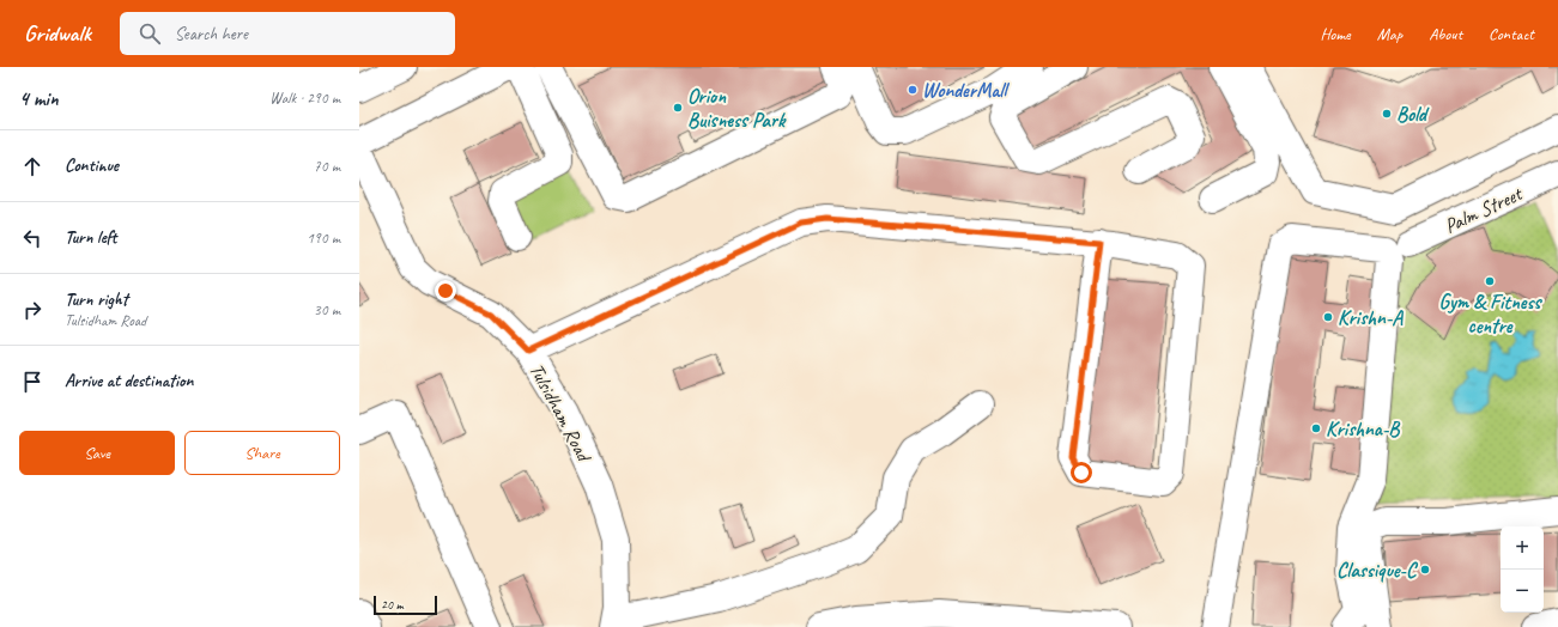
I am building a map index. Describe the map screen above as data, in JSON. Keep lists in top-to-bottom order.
{
  "streets": {
    "street": ["Palm Street", "Tulsidham Road"]
  },
  "places": [
    "WonderMall",
    "Orion Buisness Park",
    "Bold",
    "Gym & Fitness centre",
    "Krishn-A",
    "Krishna-B",
    "Classique-C"
  ],
  "scale_bar": "20 m",
  "page": {
    "header": "Gridwalk",
    "search": "Search here",
    "nav": [
      "Home",
      "Map",
      "About",
      "Contact"
    ],
    "heading": ["4 min", "Walk · 290 m"],
    "list": [
      ["Continue", "70 m"],
      ["Turn left", "190 m"],
      ["Turn right", "Tulsidham Road", "30 m"],
      "Arrive at destination"
    ],
    "buttons": ["Save", "Share"],
    "map_buttons": ["+", "−"],
    "scale": "20 m"
  }
}
